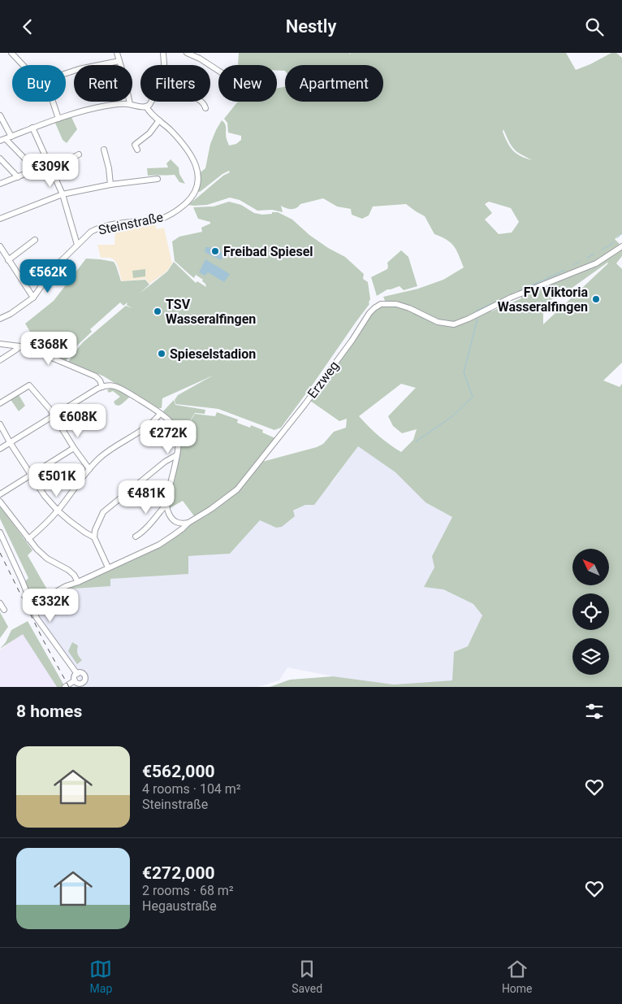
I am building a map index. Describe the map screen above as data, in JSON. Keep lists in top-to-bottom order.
{
  "streets": {
    "street": ["Steinstraße", "Erzweg"]
  },
  "places": [
    "Freibad Spiesel",
    "FV Viktoria Wasseralfingen",
    "TSV Wasseralfingen",
    "Spieselstadion"
  ],
  "north": "top left",
  "page": {
    "header": "Nestly",
    "chip": [
      "Buy",
      "Rent",
      "Filters",
      "New",
      "Apartment"
    ],
    "price": [
      "€309K",
      "€562K",
      "€368K",
      "€608K",
      "€272K",
      "€501K",
      "€481K",
      "€332K"
    ],
    "heading": "8 homes",
    "list": [
      {
        "name": "€562,000",
        "note": "4 rooms · 104 m² · Steinstraße"
      },
      {
        "name": "€272,000",
        "note": "2 rooms · 68 m² · Hegaustraße"
      }
    ],
    "tabs": ["Map", "Saved", "Home"]
  }
}
